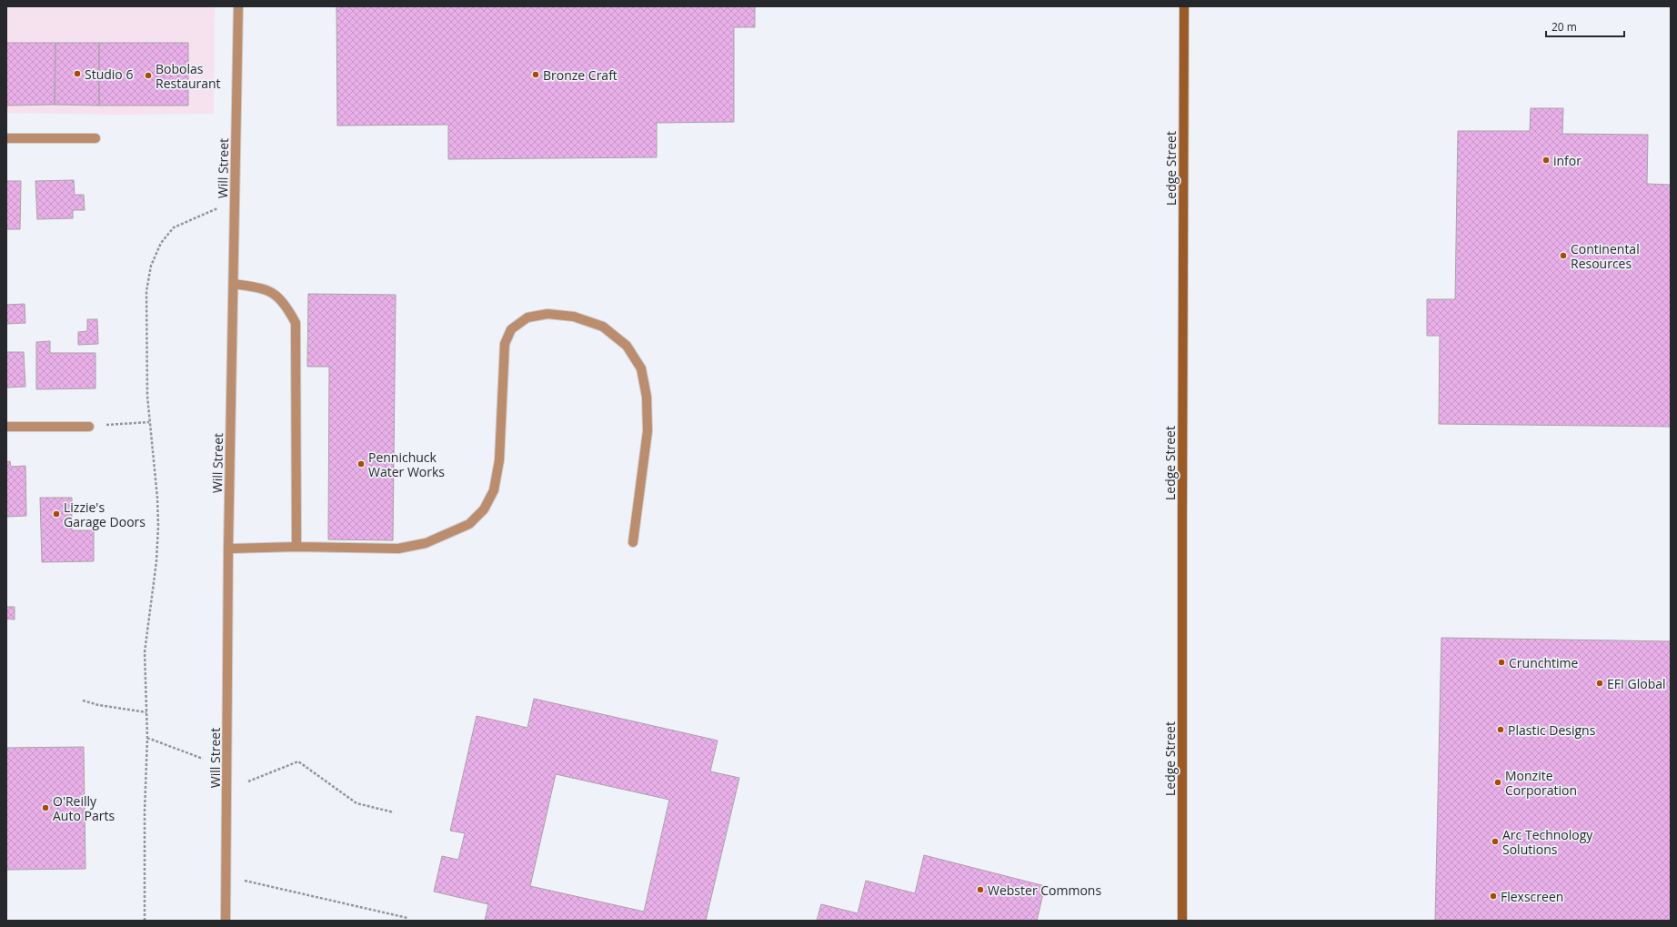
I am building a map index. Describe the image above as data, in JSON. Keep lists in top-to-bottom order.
{
  "streets": {
    "street": ["Will Street", "Ledge Street"]
  },
  "places": [
    "Studio 6",
    "Bronze Craft",
    "Bobolas Restaurant",
    "infor",
    "Continental Resources",
    "Pennichuck Water Works",
    "Lizzie's Garage Doors",
    "Crunchtime",
    "EFI Global",
    "Plastic Designs",
    "Monzite Corporation",
    "O'Reilly Auto Parts",
    "Arc Technology Solutions",
    "Webster Commons",
    "Flexscreen"
  ],
  "scale_bar": "20 m"
}
